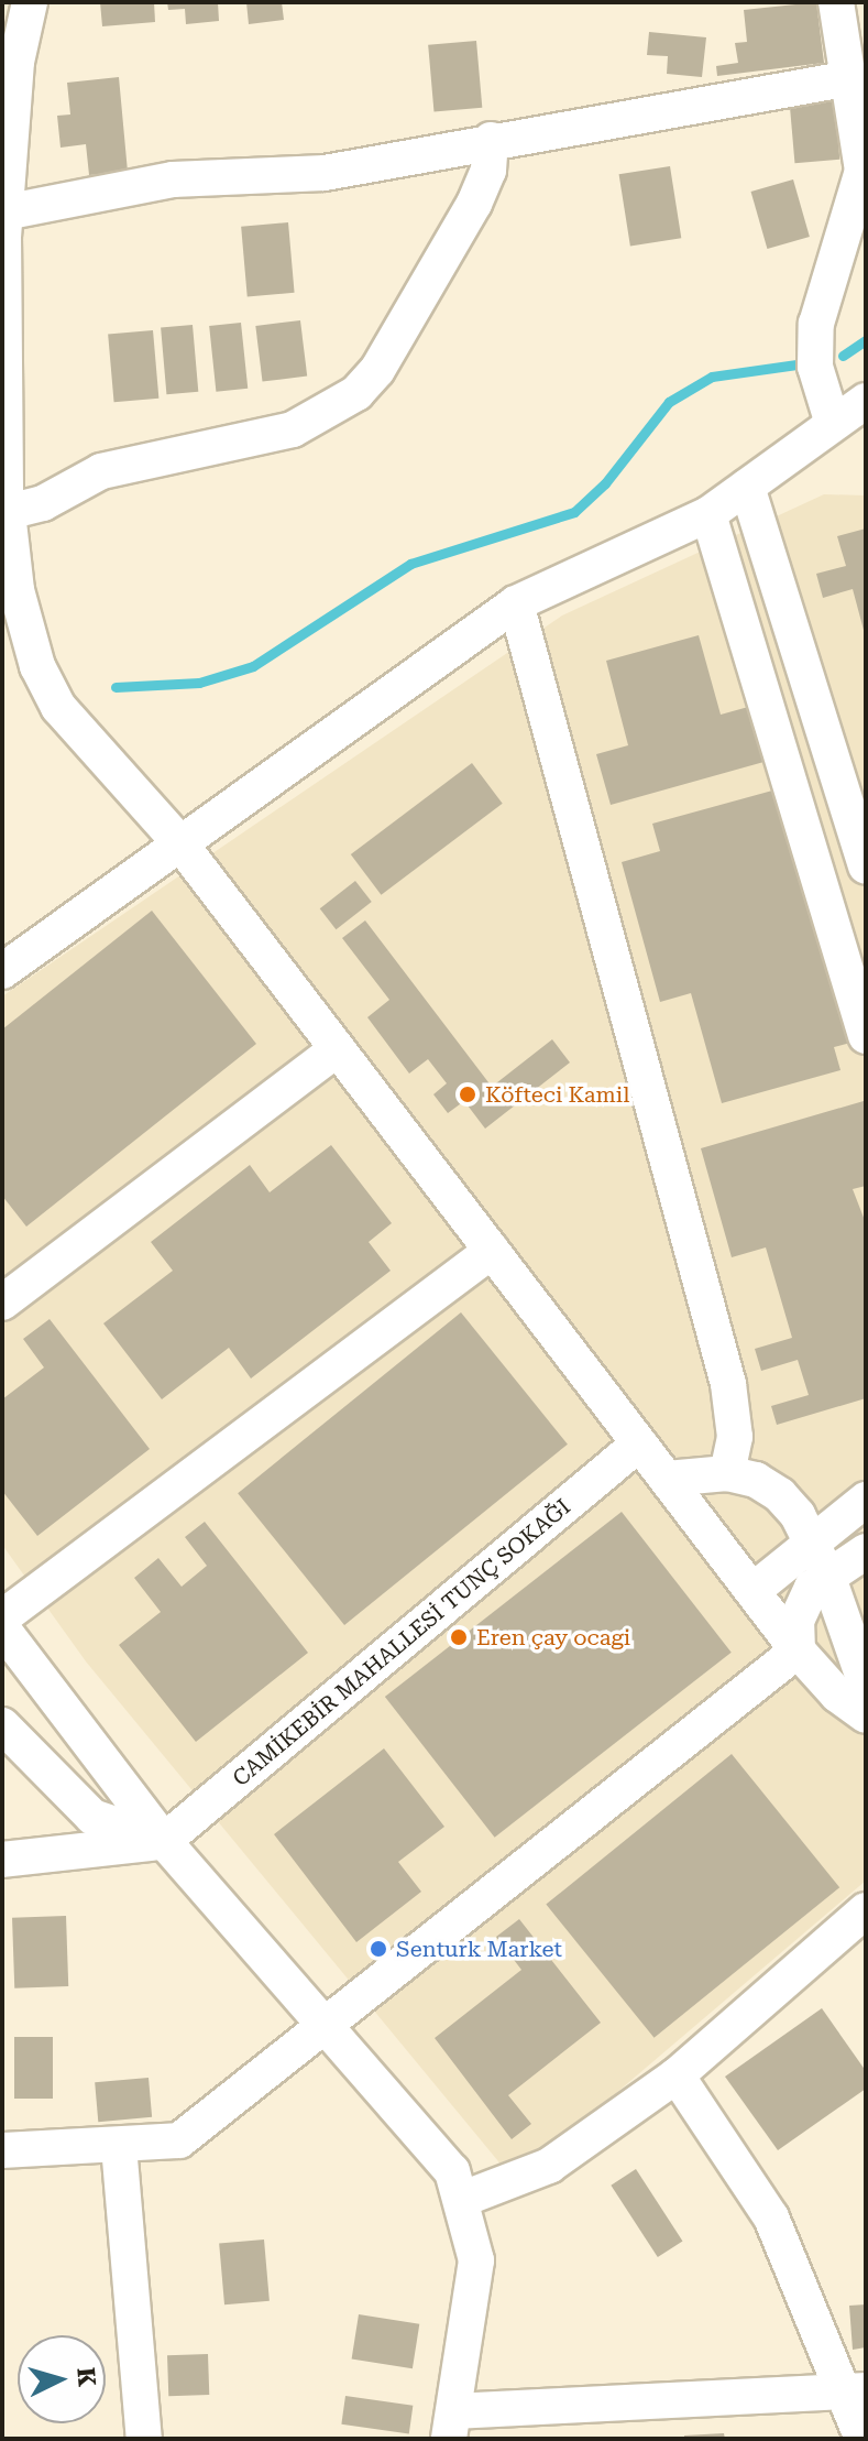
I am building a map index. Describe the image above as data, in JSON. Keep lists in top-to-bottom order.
{
  "streets": {
    "street": ["CAMİKEBİR MAHALLESİ TUNÇ SOKAĞI"]
  },
  "places": ["Köfteci Kamil", "Eren çay ocagi", "Senturk Market"],
  "north": "right"
}
